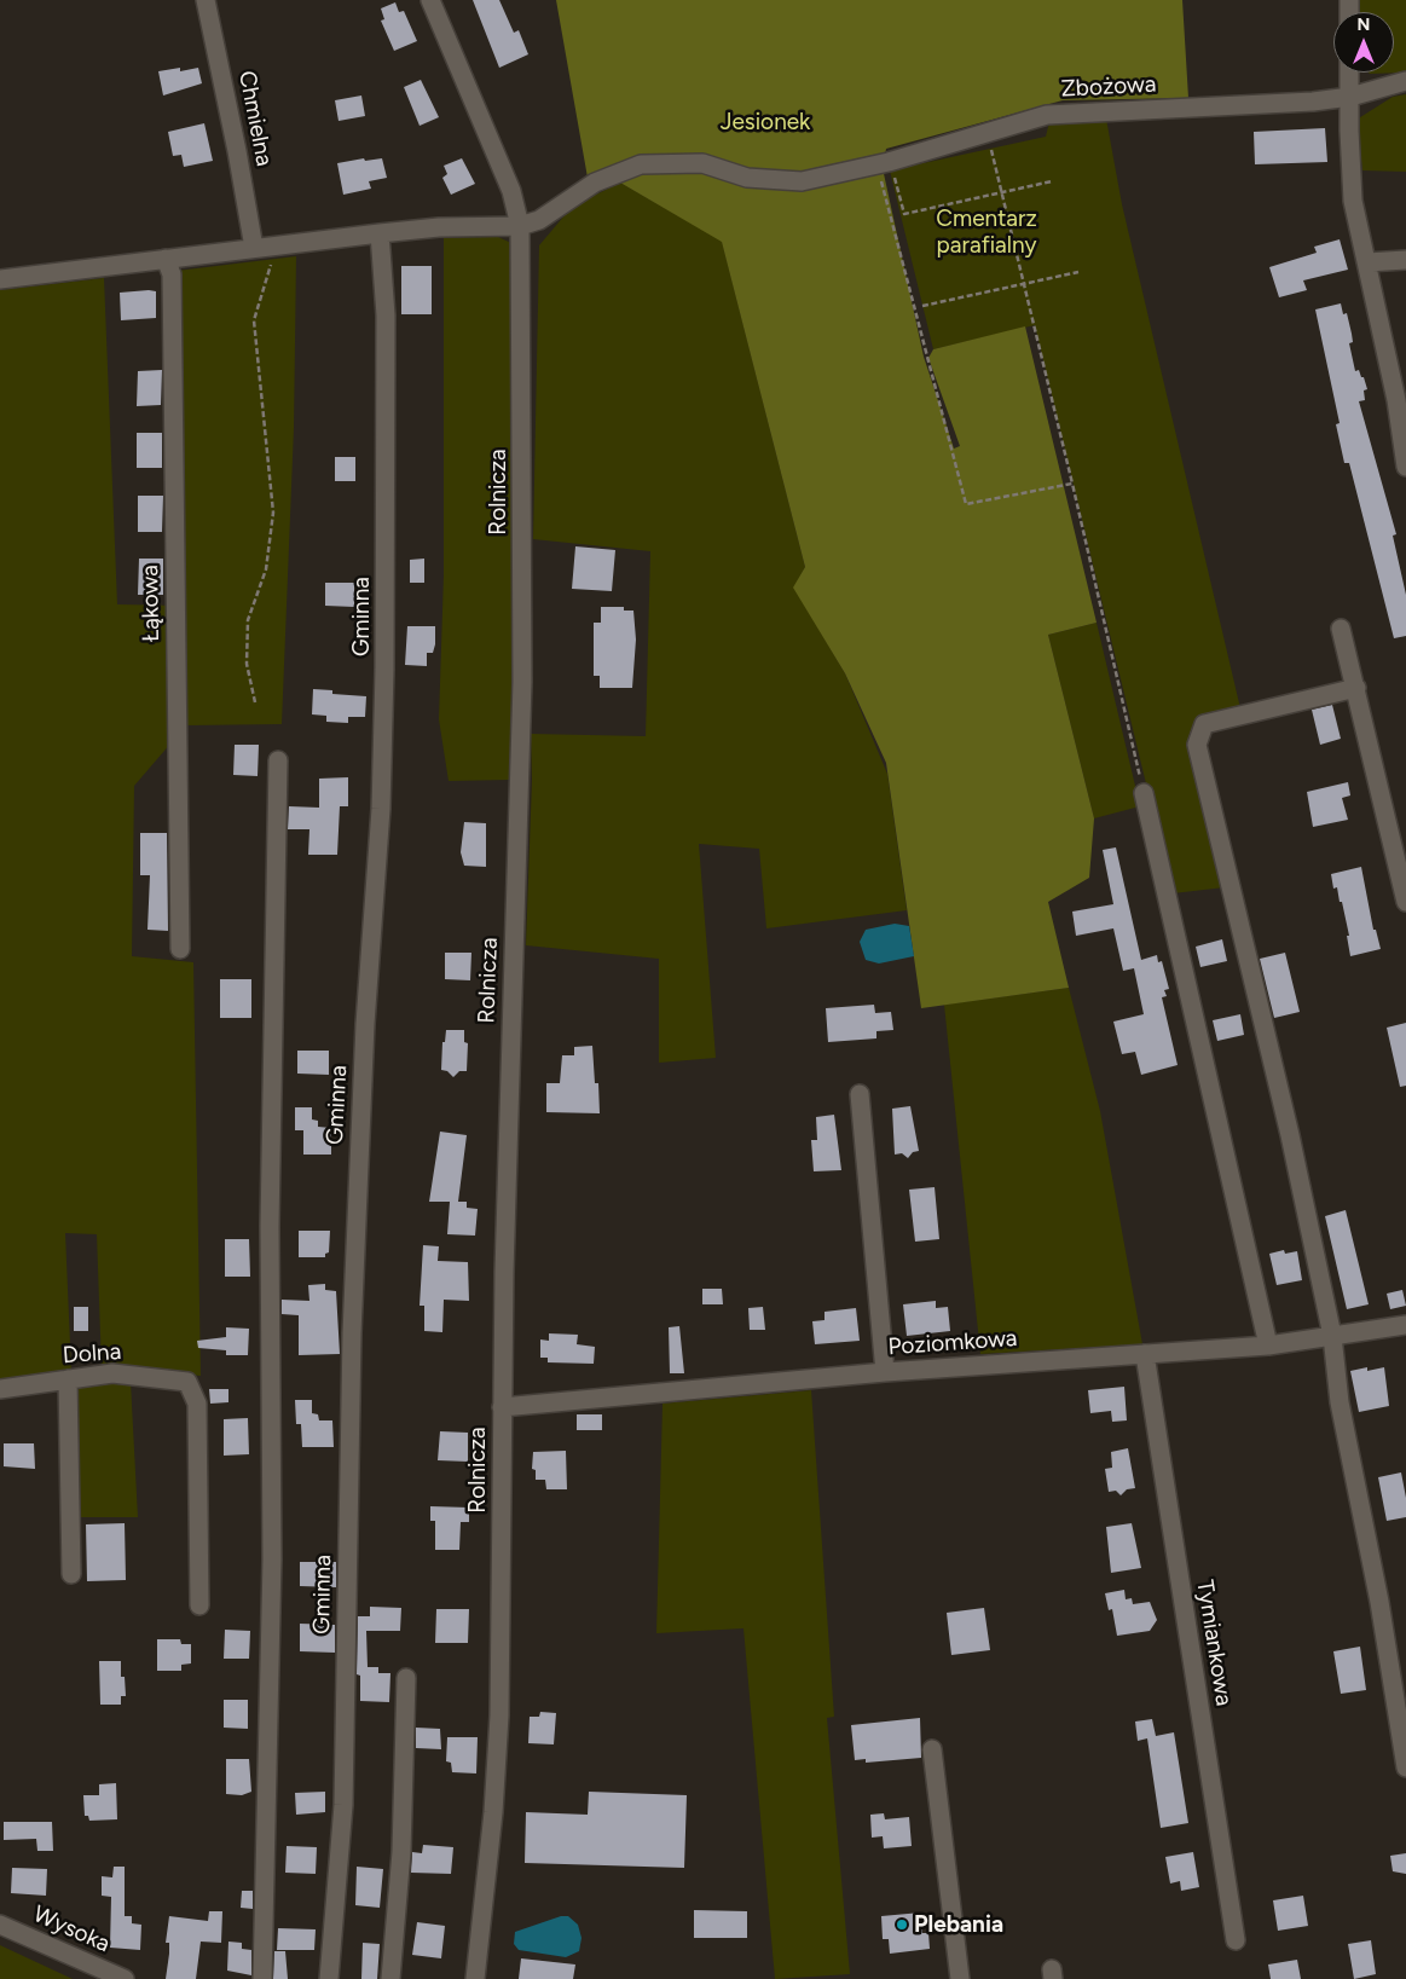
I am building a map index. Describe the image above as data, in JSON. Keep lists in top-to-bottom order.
{
  "streets": {
    "street": [
      "Zbożowa",
      "Chmielna",
      "Rolnicza",
      "Łąkowa",
      "Gminna",
      "Poziomkowa",
      "Dolna",
      "Tymiankowa",
      "Wysoka"
    ]
  },
  "crossings": [
    ["Zbożowa", "Rolnicza"],
    ["Rolnicza", "Poziomkowa"],
    ["Poziomkowa", "Tymiankowa"]
  ],
  "parks": ["Jesionek", "Cmentarz parafialny"],
  "places": ["Plebania"],
  "north": "top"
}
